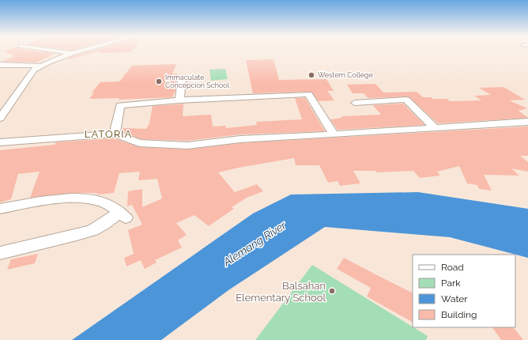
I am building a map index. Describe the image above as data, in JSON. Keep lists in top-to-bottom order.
{
  "districts": ["LATORIA"],
  "water": ["Alemang River"],
  "places": ["Western College", "Immaculate Concepcion School", "Balsahan Elementary School"],
  "legend": [
    "Road",
    "Park",
    "Water",
    "Building"
  ]
}
